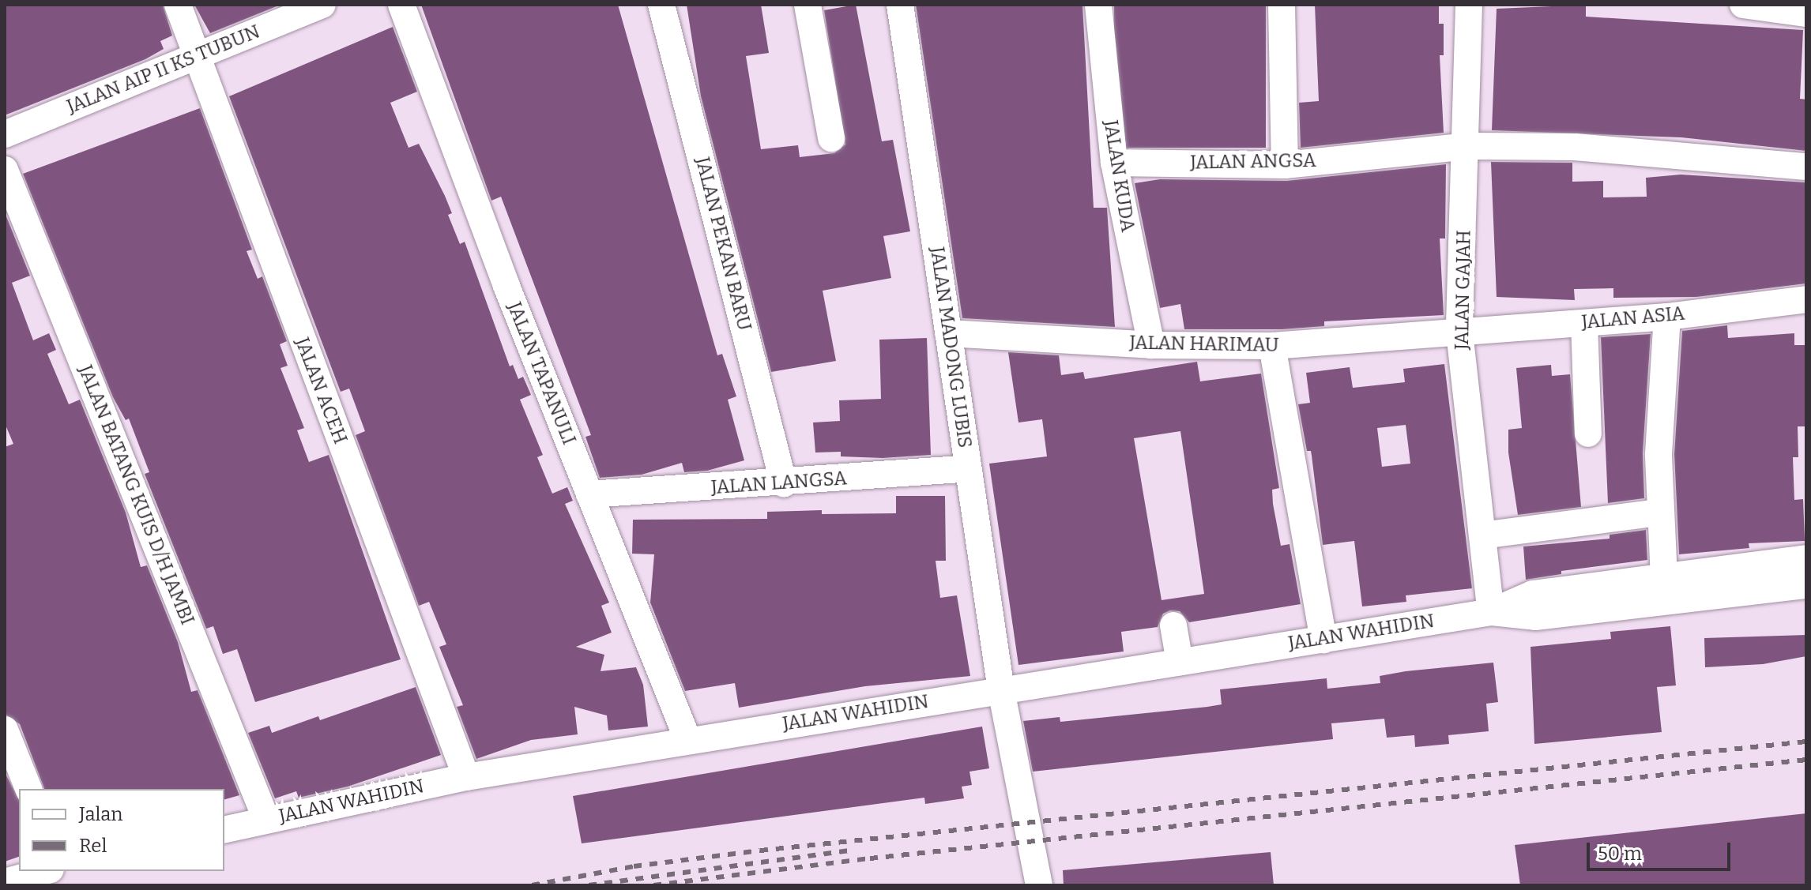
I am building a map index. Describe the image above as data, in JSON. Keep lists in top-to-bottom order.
{
  "streets": {
    "street": [
      "JALAN AIP II KS TUBUN",
      "JALAN ANGSA",
      "JALAN KUDA",
      "JALAN PEKAN BARU",
      "JALAN GAJAH",
      "JALAN ASIA",
      "JALAN HARIMAU",
      "JALAN MADONG LUBIS",
      "JALAN TAPANULI",
      "JALAN ACEH",
      "JALAN LANGSA",
      "JALAN BATANG KUIS D/H JAMBI",
      "JALAN WAHIDIN"
    ]
  },
  "crossings": [
    ["JALAN AIP II KS TUBUN", "JALAN ACEH"],
    ["JALAN ANGSA", "JALAN KUDA"],
    ["JALAN ANGSA", "JALAN GAJAH"],
    ["JALAN KUDA", "JALAN HARIMAU"],
    ["JALAN PEKAN BARU", "JALAN LANGSA"],
    ["JALAN GAJAH", "JALAN ASIA"],
    ["JALAN GAJAH", "JALAN HARIMAU"],
    ["JALAN GAJAH", "JALAN WAHIDIN"],
    ["JALAN ASIA", "JALAN HARIMAU"],
    ["JALAN HARIMAU", "JALAN MADONG LUBIS"],
    ["JALAN MADONG LUBIS", "JALAN LANGSA"],
    ["JALAN MADONG LUBIS", "JALAN WAHIDIN"],
    ["JALAN TAPANULI", "JALAN LANGSA"],
    ["JALAN TAPANULI", "JALAN WAHIDIN"],
    ["JALAN ACEH", "JALAN WAHIDIN"],
    ["JALAN BATANG KUIS D/H JAMBI", "JALAN WAHIDIN"]
  ],
  "legend": ["Jalan", "Rel"],
  "scale_bar": "50 m"
}
